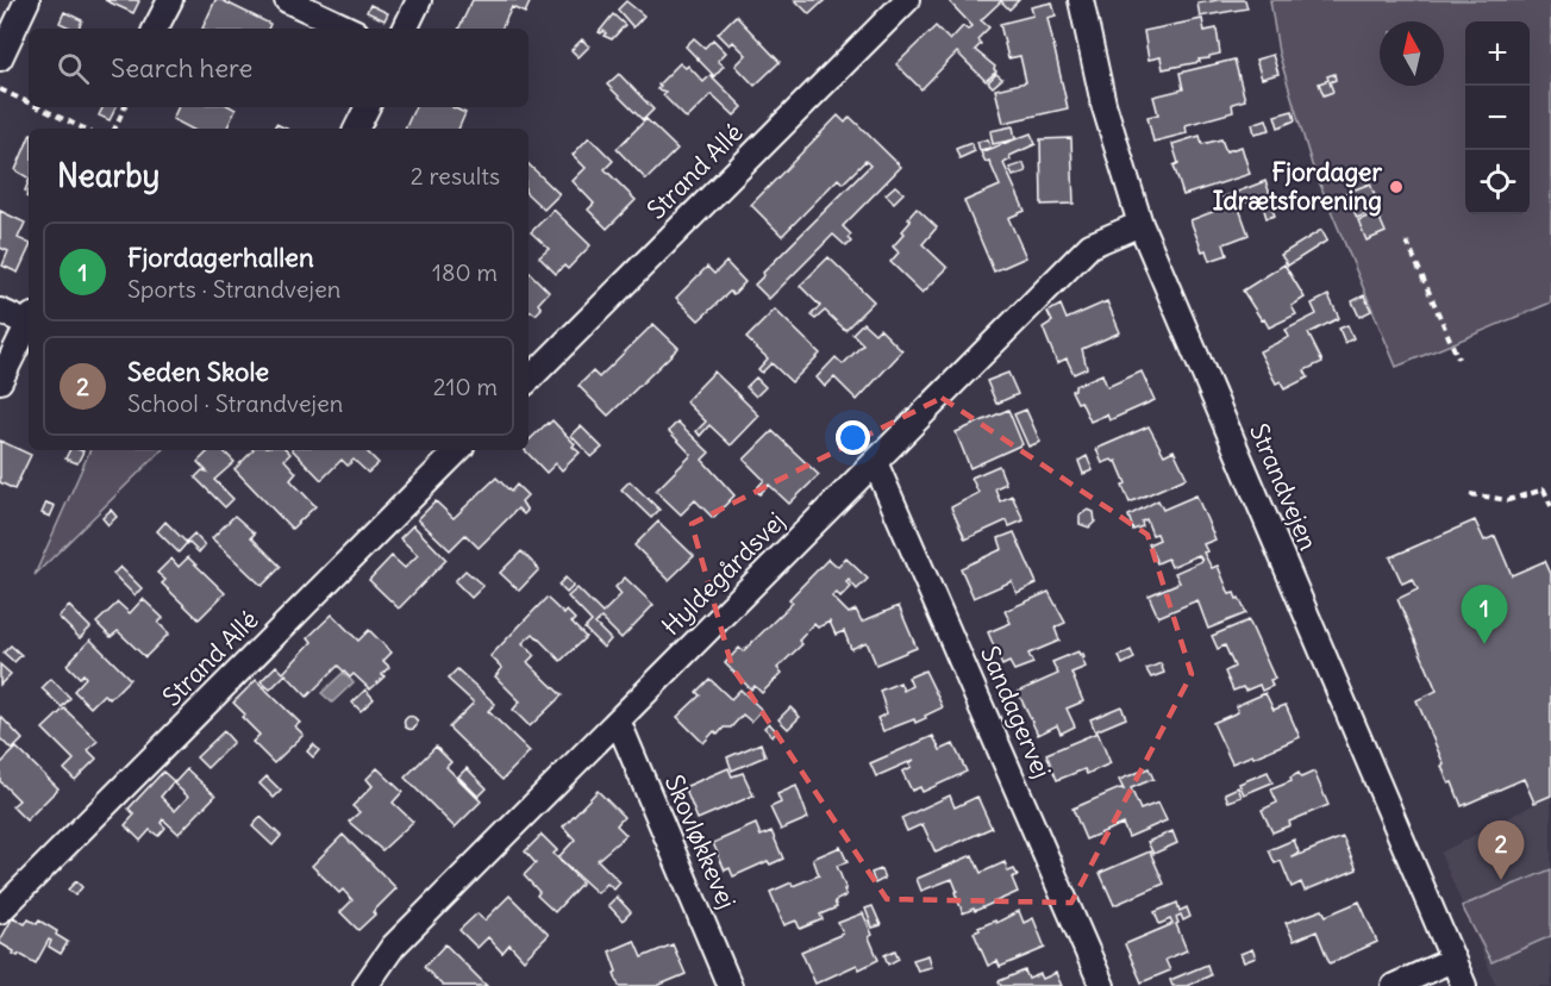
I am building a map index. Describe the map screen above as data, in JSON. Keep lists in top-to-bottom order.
{
  "streets": {
    "street": [
      "Strand Allé",
      "Strandvejen",
      "Hyldegårdsvej",
      "Sandagervej",
      "Skovløkkevej"
    ]
  },
  "crossings": [
    ["Strandvejen", "Hyldegårdsvej"],
    ["Hyldegårdsvej", "Sandagervej"],
    ["Hyldegårdsvej", "Skovløkkevej"]
  ],
  "places": ["Fjordager Idrætsforening"],
  "north": "top",
  "page": {
    "map_buttons": ["+", "−"],
    "search": "Search here",
    "heading": ["Nearby", "2 results"],
    "list": [
      {
        "mark": "1",
        "name": "Fjordagerhallen",
        "note": "Sports · Strandvejen",
        "value": "180 m"
      },
      {
        "mark": "2",
        "name": "Seden Skole",
        "note": "School · Strandvejen",
        "value": "210 m"
      }
    ],
    "pins": ["1", "2"]
  }
}
